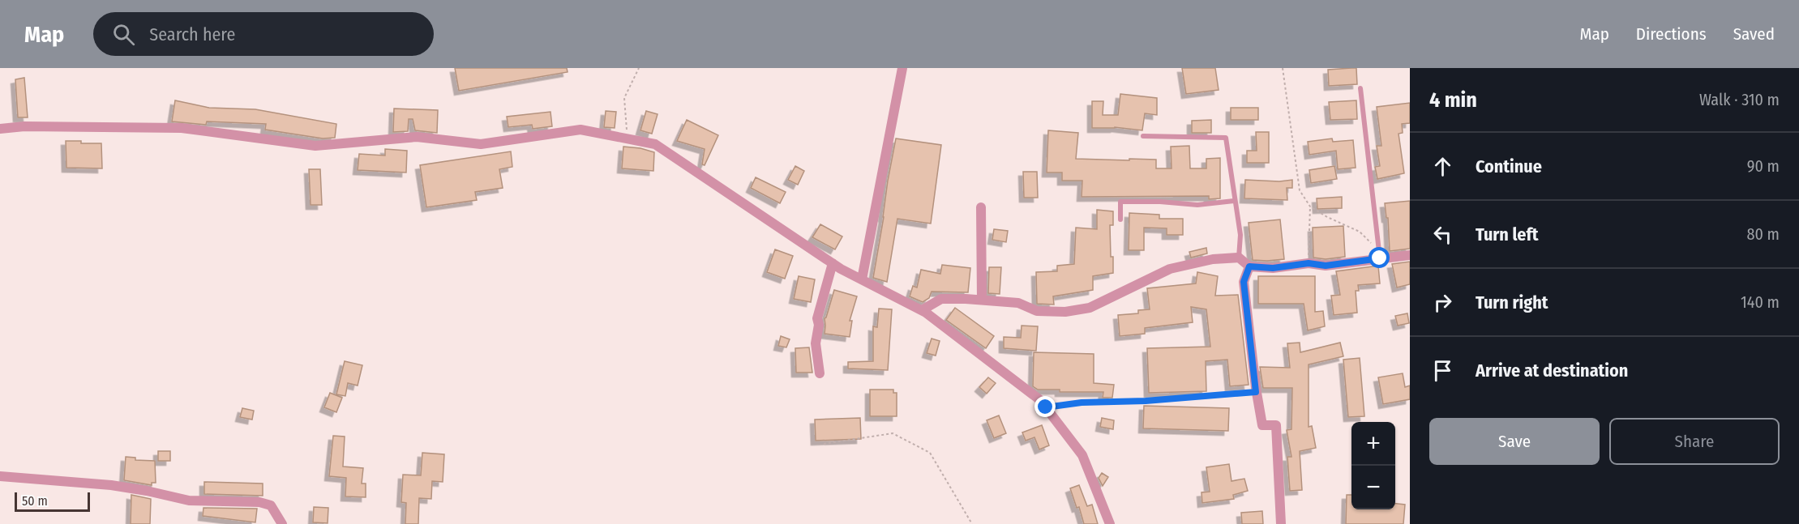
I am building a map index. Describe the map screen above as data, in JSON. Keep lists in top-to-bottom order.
{
  "scale_bar": "50 m",
  "page": {
    "header": "Map",
    "search": "Search here",
    "nav": ["Map", "Directions", "Saved"],
    "heading": ["4 min", "Walk · 310 m"],
    "list": [
      ["Continue", "90 m"],
      ["Turn left", "80 m"],
      ["Turn right", "140 m"],
      "Arrive at destination"
    ],
    "buttons": ["Save", "Share"],
    "map_buttons": ["+", "−"],
    "scale": "50 m"
  }
}
